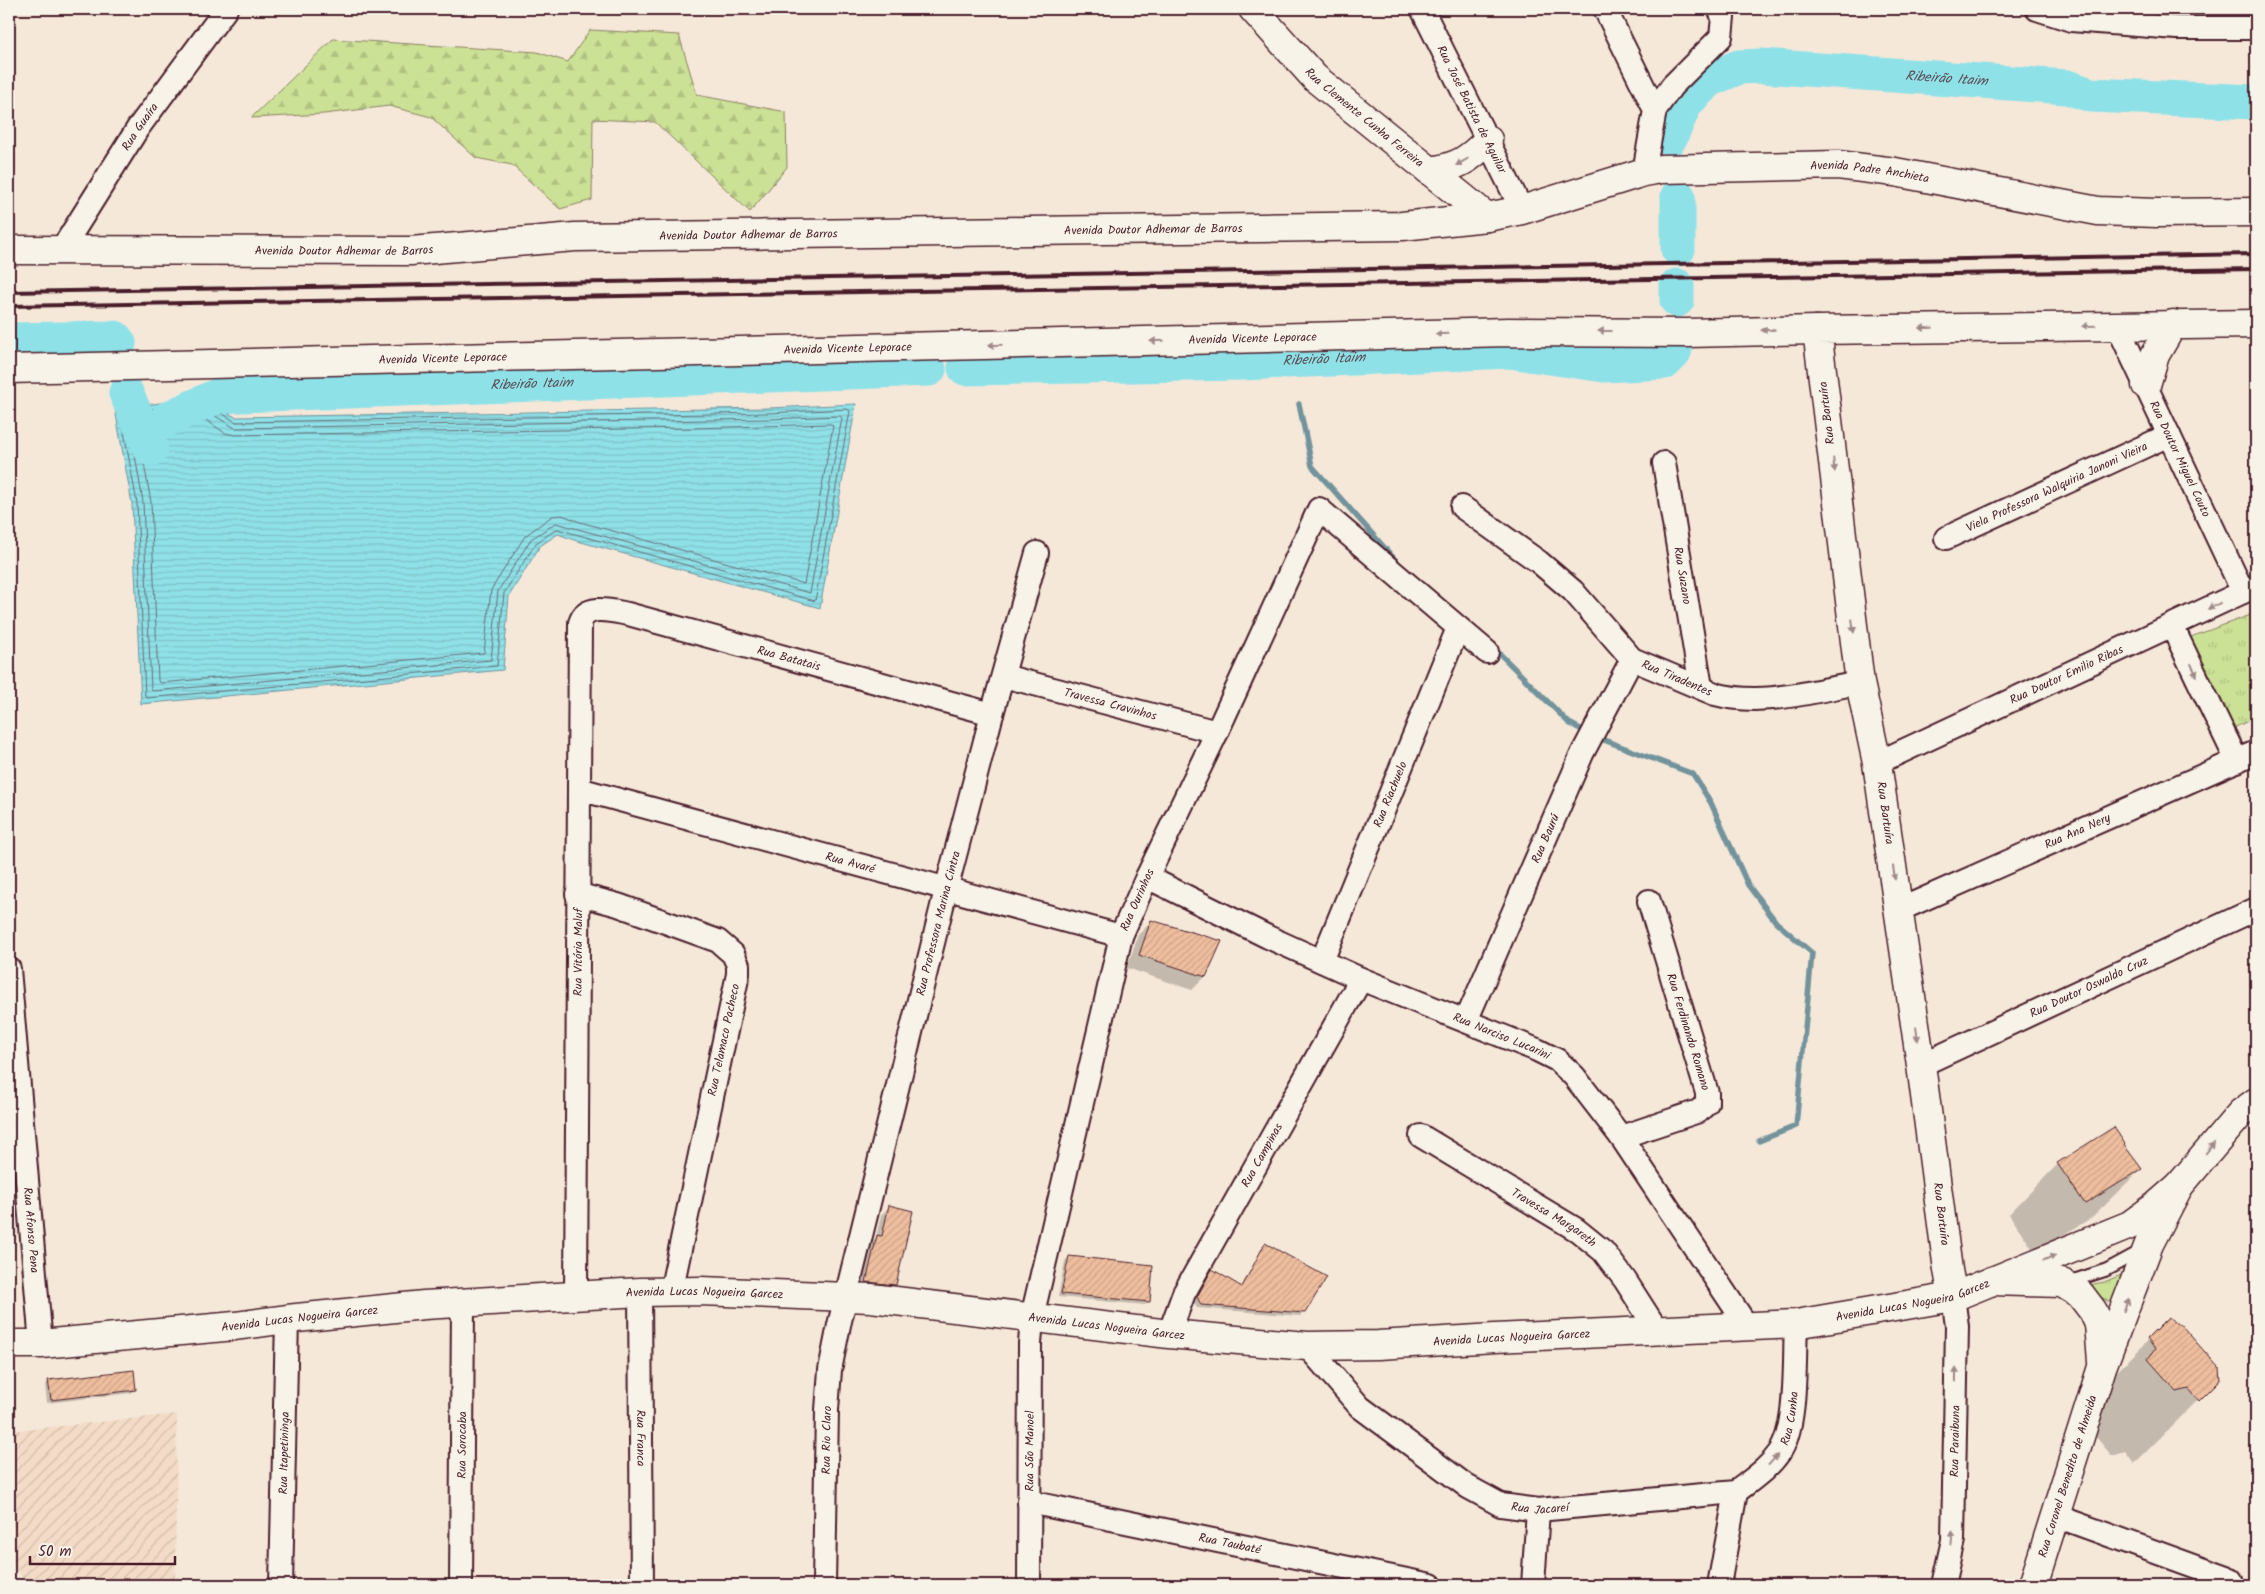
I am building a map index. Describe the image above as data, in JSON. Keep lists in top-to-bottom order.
{
  "streets": {
    "main road": [
      "Rua Clemente Cunha Ferreira",
      "Avenida Padre Anchieta",
      "Avenida Doutor Adhemar de Barros",
      "Avenida Vicente Leporace",
      "Rua Bartuíra",
      "Avenida Lucas Nogueira Garcez",
      "Rua Coronel Benedito de Almeida"
    ],
    "street": [
      "Rua José Batista de Aguilar",
      "Rua Guaíra",
      "Rua Doutor Miguel Couto",
      "Viela Professora Walquiria Janoni Vieira",
      "Rua Suzano",
      "Rua Batatais",
      "Rua Doutor Emilio Ribas",
      "Rua Tiradentes",
      "Travessa Cravinhos",
      "Rua Riachuelo",
      "Rua Ana Nery",
      "Rua Baurú",
      "Rua Avaré",
      "Rua Ourinhos",
      "Rua Professora Marina Cintra",
      "Rua Vitória Maluf",
      "Rua Doutor Oswaldo Cruz",
      "Rua Ferdinando Romano",
      "Rua Narciso Lucarini",
      "Rua Telamaco Pacheco",
      "Rua Campinas",
      "Travessa Margareth",
      "Rua Afonso Pena",
      "Rua Cunha",
      "Rua Franca",
      "Rua Rio Claro",
      "Rua Paraibuna",
      "Rua Sorocaba",
      "Rua São Manoel",
      "Rua Itapetininga",
      "Rua Jacareí",
      "Rua Taubaté"
    ]
  },
  "crossings": [
    ["Rua José Batista de Aguilar", "Avenida Padre Anchieta"],
    ["Rua Clemente Cunha Ferreira", "Avenida Padre Anchieta"],
    ["Rua Clemente Cunha Ferreira", "Avenida Doutor Adhemar de Barros"],
    ["Rua Guaíra", "Avenida Doutor Adhemar de Barros"],
    ["Avenida Padre Anchieta", "Avenida Doutor Adhemar de Barros"],
    ["Avenida Vicente Leporace", "Rua Bartuíra"],
    ["Avenida Vicente Leporace", "Rua Doutor Miguel Couto"],
    ["Rua Bartuíra", "Rua Doutor Emilio Ribas"],
    ["Rua Bartuíra", "Rua Tiradentes"],
    ["Rua Bartuíra", "Rua Ana Nery"],
    ["Rua Bartuíra", "Rua Doutor Oswaldo Cruz"],
    ["Rua Bartuíra", "Avenida Lucas Nogueira Garcez"],
    ["Rua Bartuíra", "Rua Paraibuna"],
    ["Rua Doutor Miguel Couto", "Viela Professora Walquiria Janoni Vieira"],
    ["Rua Doutor Miguel Couto", "Rua Doutor Emilio Ribas"],
    ["Rua Suzano", "Rua Tiradentes"],
    ["Rua Batatais", "Rua Professora Marina Cintra"],
    ["Rua Batatais", "Rua Vitória Maluf"],
    ["Rua Tiradentes", "Rua Baurú"],
    ["Travessa Cravinhos", "Rua Ourinhos"],
    ["Travessa Cravinhos", "Rua Professora Marina Cintra"],
    ["Rua Riachuelo", "Rua Ourinhos"],
    ["Rua Riachuelo", "Rua Narciso Lucarini"],
    ["Rua Baurú", "Rua Narciso Lucarini"],
    ["Rua Avaré", "Rua Ourinhos"],
    ["Rua Avaré", "Rua Professora Marina Cintra"],
    ["Rua Avaré", "Rua Vitória Maluf"],
    ["Rua Ourinhos", "Rua Narciso Lucarini"],
    ["Rua Ourinhos", "Avenida Lucas Nogueira Garcez"],
    ["Rua Ourinhos", "Rua São Manoel"],
    ["Rua Professora Marina Cintra", "Avenida Lucas Nogueira Garcez"],
    ["Rua Professora Marina Cintra", "Rua Rio Claro"],
    ["Rua Vitória Maluf", "Rua Telamaco Pacheco"],
    ["Rua Vitória Maluf", "Avenida Lucas Nogueira Garcez"],
    ["Rua Ferdinando Romano", "Rua Narciso Lucarini"],
    ["Rua Narciso Lucarini", "Rua Campinas"],
    ["Rua Narciso Lucarini", "Avenida Lucas Nogueira Garcez"],
    ["Rua Telamaco Pacheco", "Avenida Lucas Nogueira Garcez"],
    ["Rua Campinas", "Avenida Lucas Nogueira Garcez"],
    ["Travessa Margareth", "Avenida Lucas Nogueira Garcez"],
    ["Rua Afonso Pena", "Avenida Lucas Nogueira Garcez"],
    ["Avenida Lucas Nogueira Garcez", "Rua Cunha"],
    ["Avenida Lucas Nogueira Garcez", "Rua Franca"],
    ["Avenida Lucas Nogueira Garcez", "Rua Rio Claro"],
    ["Avenida Lucas Nogueira Garcez", "Rua Paraibuna"],
    ["Avenida Lucas Nogueira Garcez", "Rua Sorocaba"],
    ["Avenida Lucas Nogueira Garcez", "Rua São Manoel"],
    ["Avenida Lucas Nogueira Garcez", "Rua Itapetininga"],
    ["Avenida Lucas Nogueira Garcez", "Rua Coronel Benedito de Almeida"],
    ["Avenida Lucas Nogueira Garcez", "Rua Jacareí"],
    ["Rua Cunha", "Rua Jacareí"],
    ["Rua São Manoel", "Rua Taubaté"]
  ],
  "one_way": [
    "Avenida Vicente Leporace",
    "Rua Bartuíra",
    "Rua Cunha",
    "Rua Paraibuna"
  ],
  "water": ["Ribeirão Itaim"],
  "scale_bar": "50 m"
}
